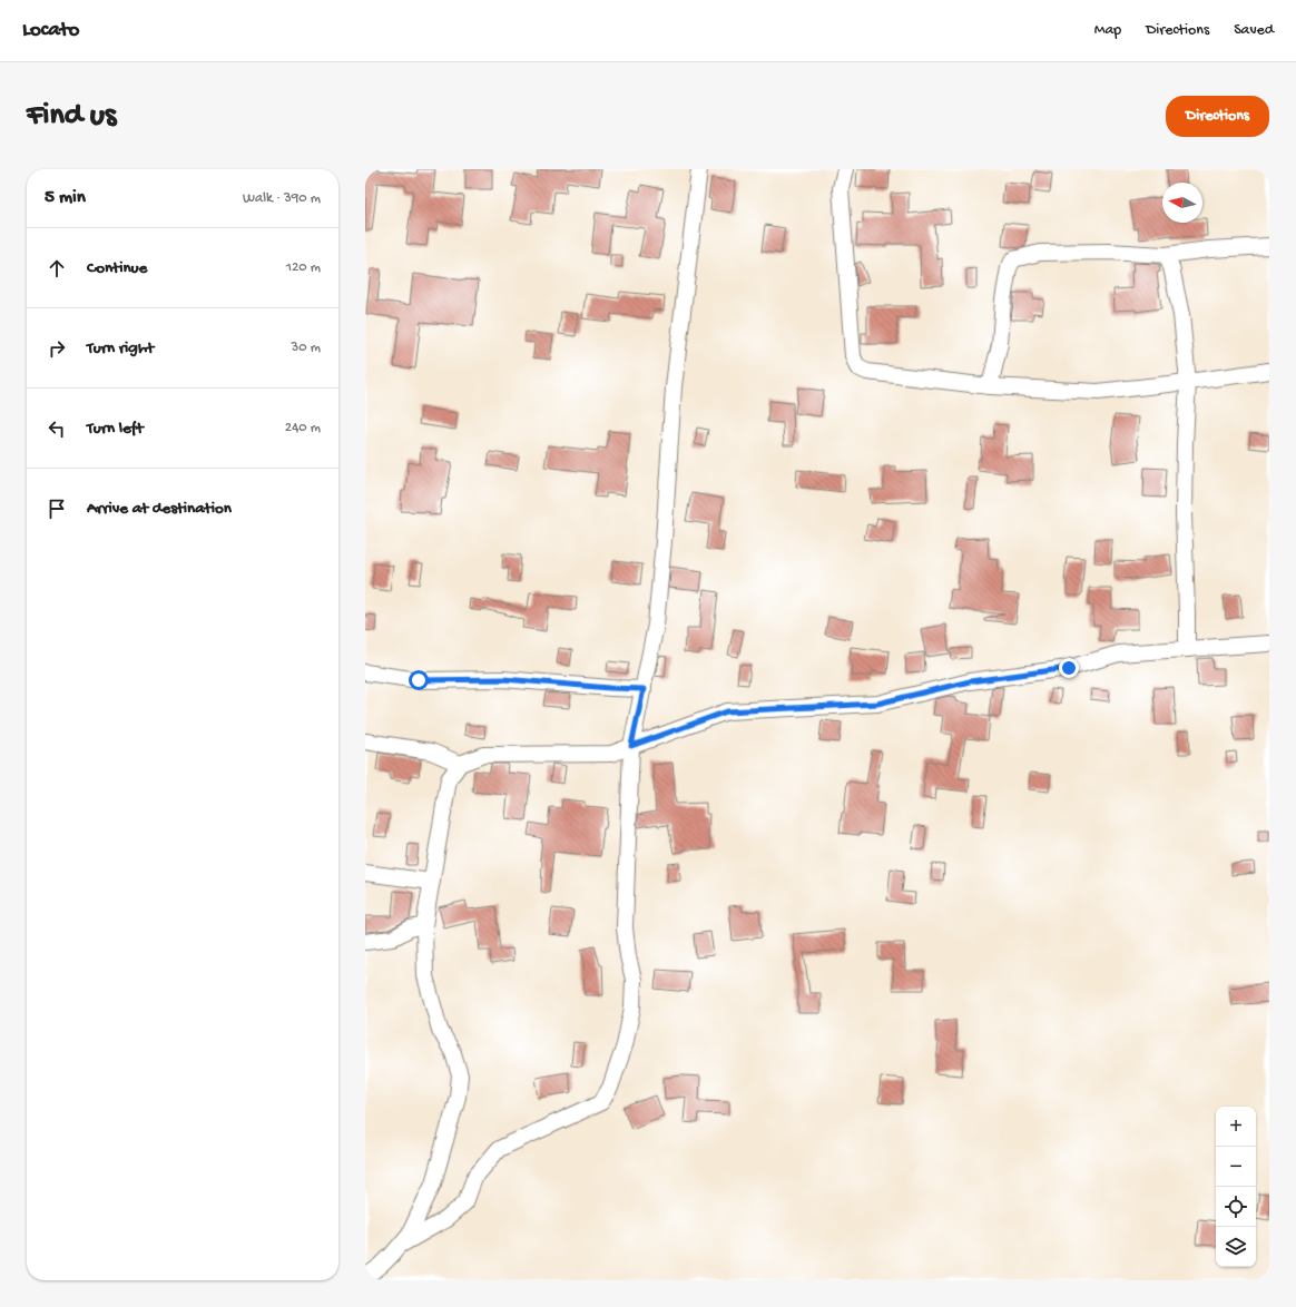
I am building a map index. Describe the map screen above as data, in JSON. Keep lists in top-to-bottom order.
{
  "north": "left",
  "page": {
    "header": "Locato",
    "nav": ["Map", "Directions", "Saved"],
    "buttons": "Directions",
    "title": "Find us",
    "heading": ["5 min", "Walk · 390 m"],
    "list": [
      ["Continue", "120 m"],
      ["Turn right", "30 m"],
      ["Turn left", "240 m"],
      "Arrive at destination"
    ],
    "map_buttons": ["+", "−"]
  }
}
